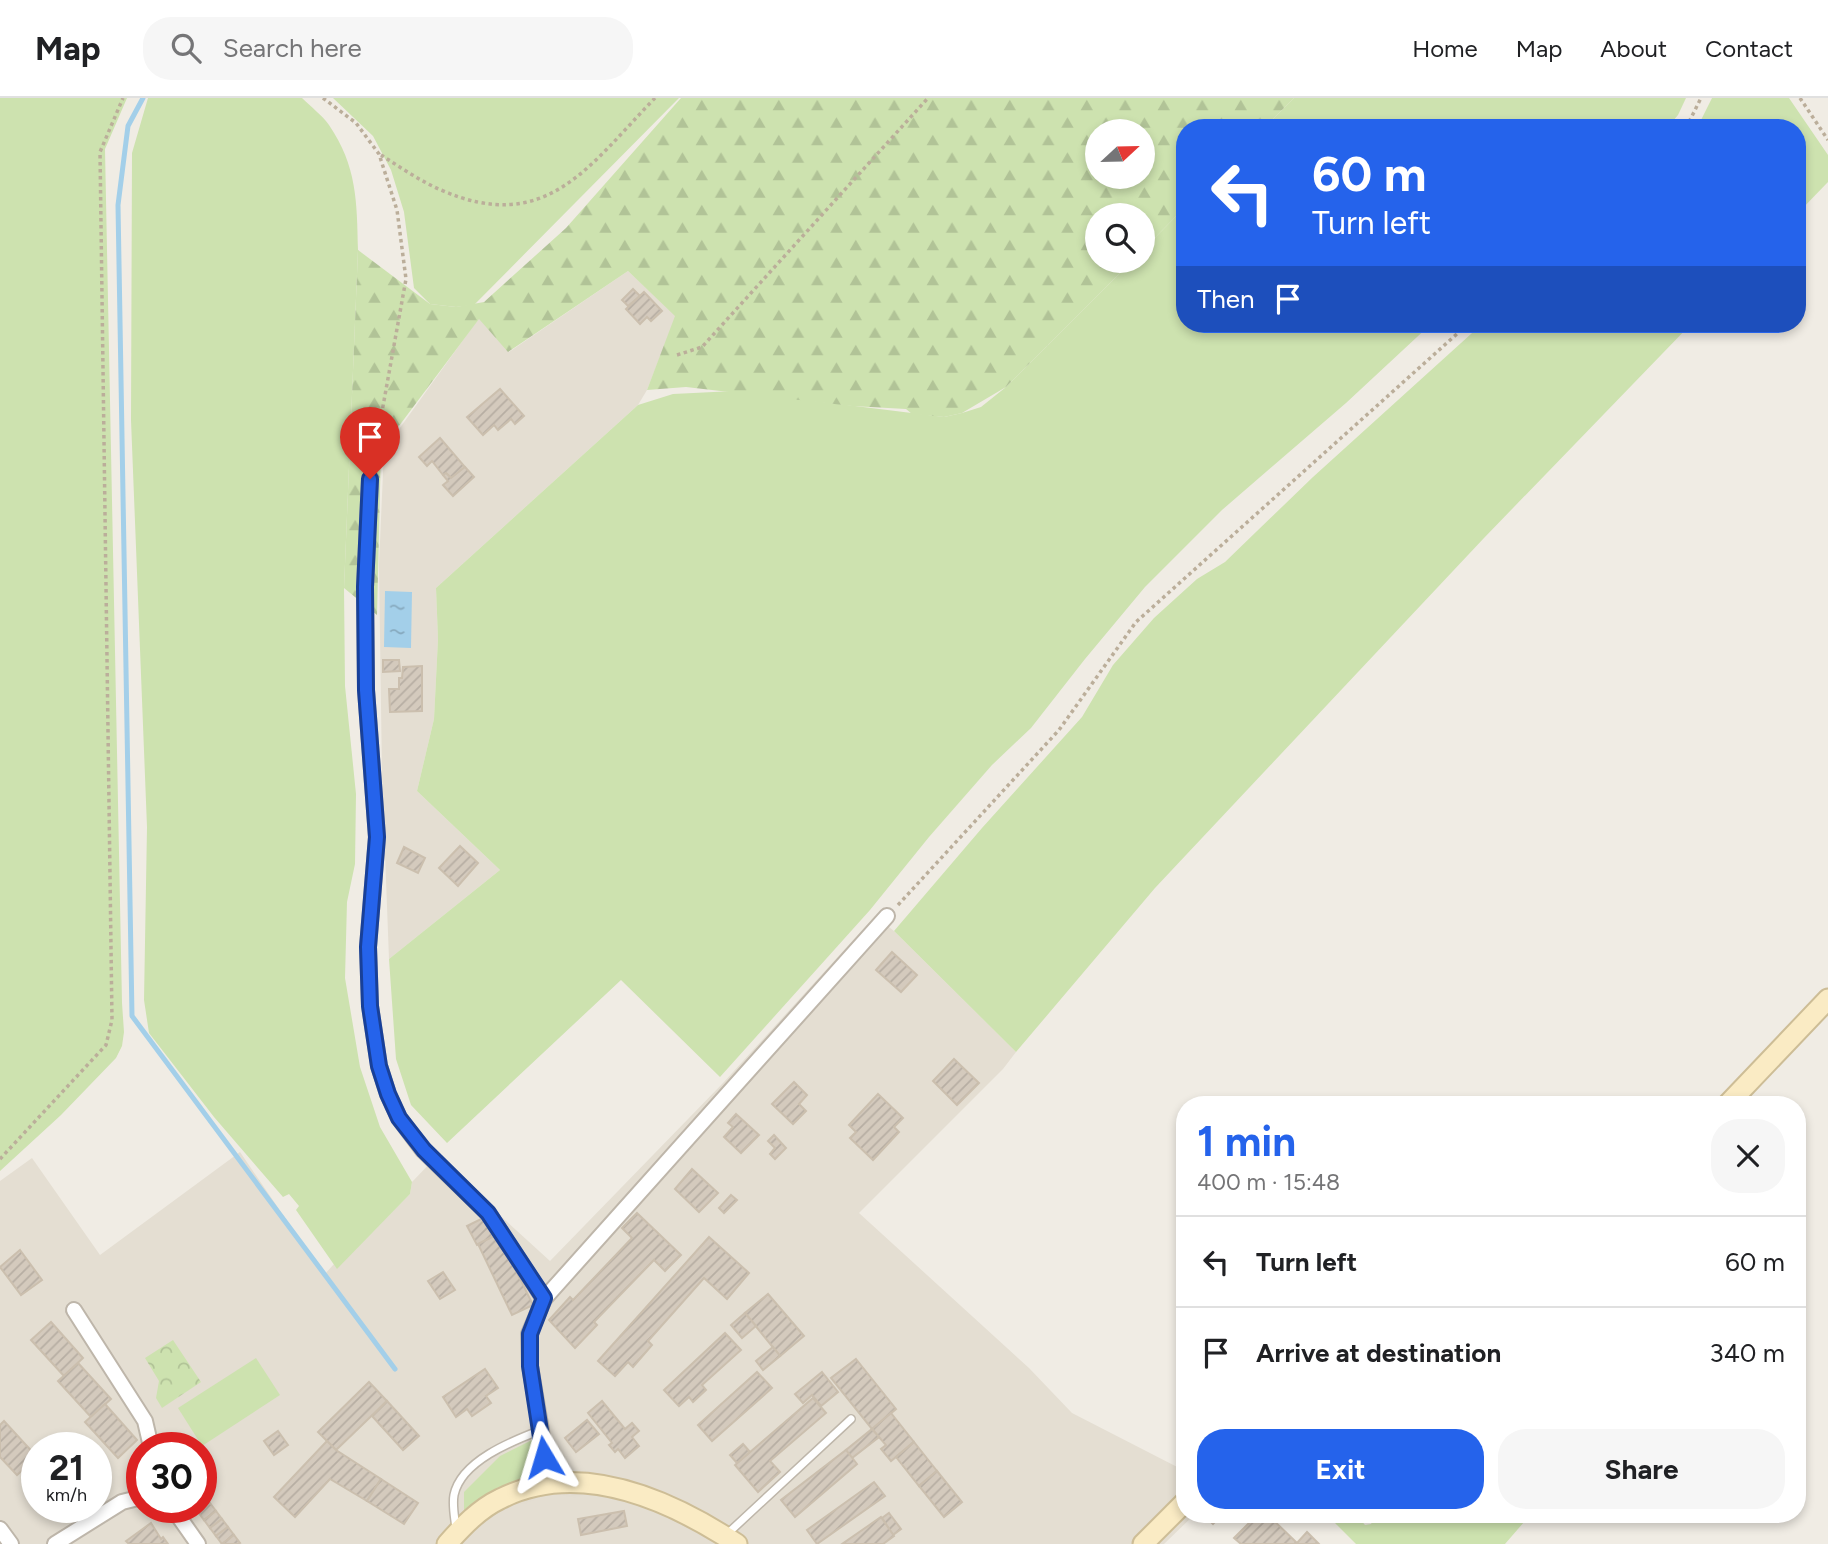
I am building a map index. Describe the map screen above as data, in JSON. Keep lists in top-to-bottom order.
{
  "north": "right",
  "page": {
    "header": "Map",
    "search": "Search here",
    "nav": [
      "Home",
      "Map",
      "About",
      "Contact"
    ],
    "turn": ["60 m", "Turn left"],
    "then": "Then",
    "heading": ["1 min", "400 m · 15:48"],
    "list": [
      {
        "name": "Turn left",
        "value": "60 m"
      },
      {
        "name": "Arrive at destination",
        "value": "340 m"
      }
    ],
    "buttons": ["Exit", "Share"],
    "speed": "21 km/h",
    "limit": "30"
  }
}
